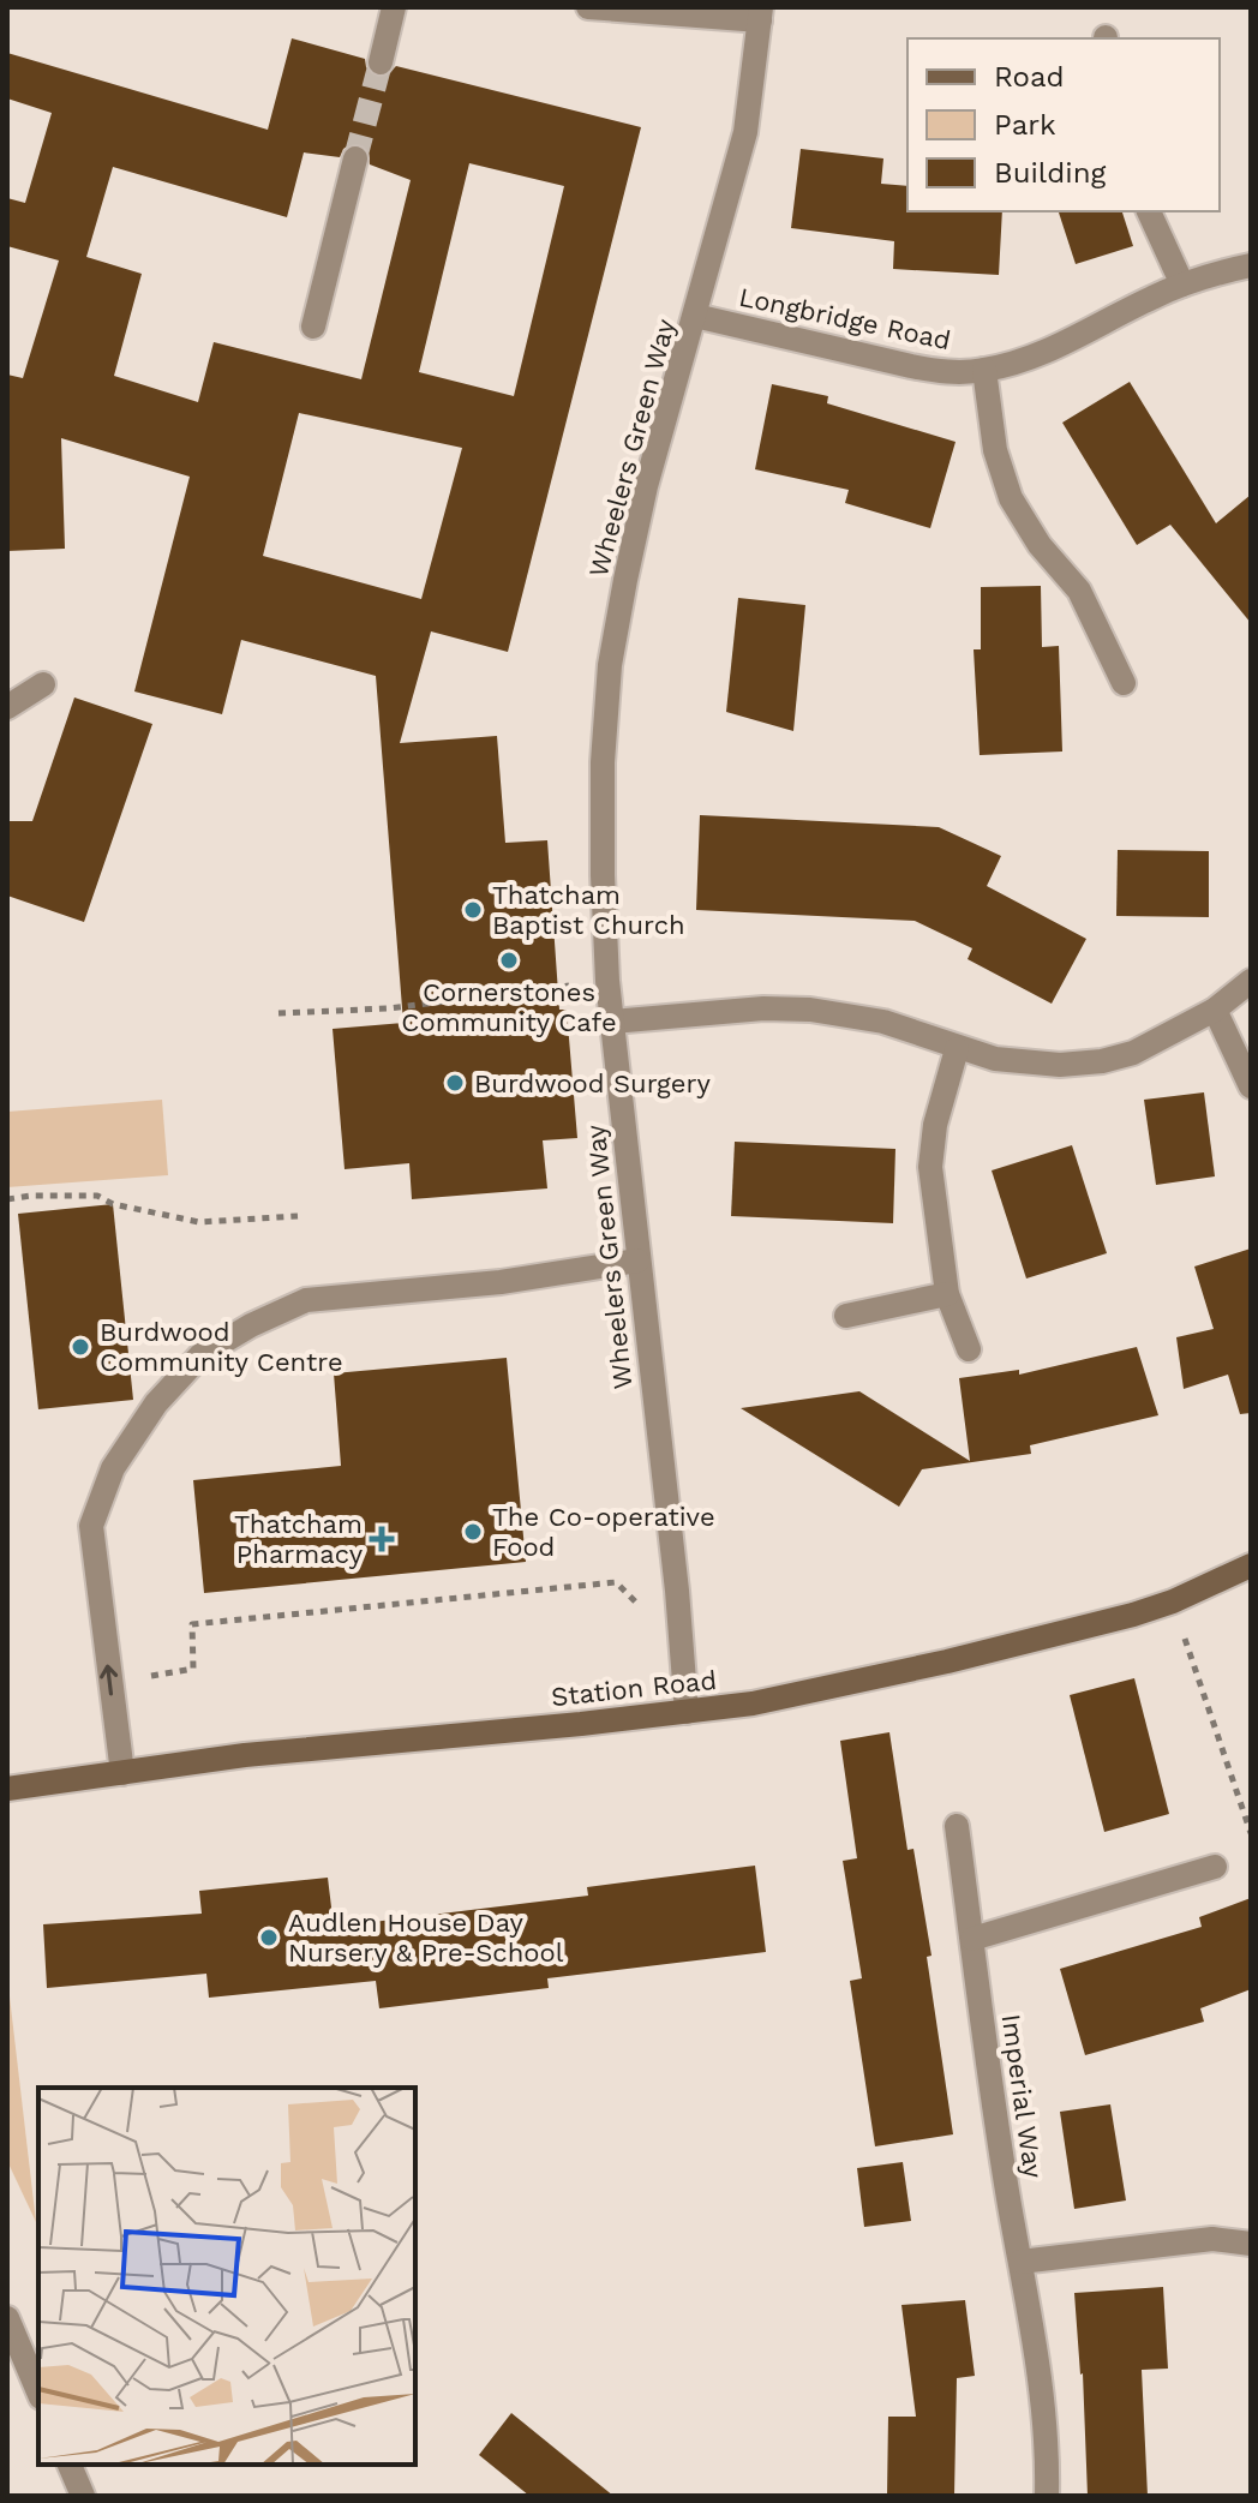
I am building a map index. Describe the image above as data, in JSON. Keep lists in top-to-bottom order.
{
  "streets": {
    "street": [
      "Longbridge Road",
      "Wheelers Green Way",
      "Station Road",
      "Imperial Way"
    ]
  },
  "crossings": [
    ["Longbridge Road", "Wheelers Green Way"],
    ["Wheelers Green Way", "Station Road"]
  ],
  "places": {
    "other": [
      "Thatcham Baptist Church",
      "Cornerstones Community Cafe",
      "Burdwood Surgery",
      "Burdwood Community Centre",
      "The Co-operative Food",
      "Audlen House Day Nursery & Pre-School"
    ],
    "health": ["Thatcham Pharmacy"]
  },
  "legend": ["Road", "Park", "Building"]
}
